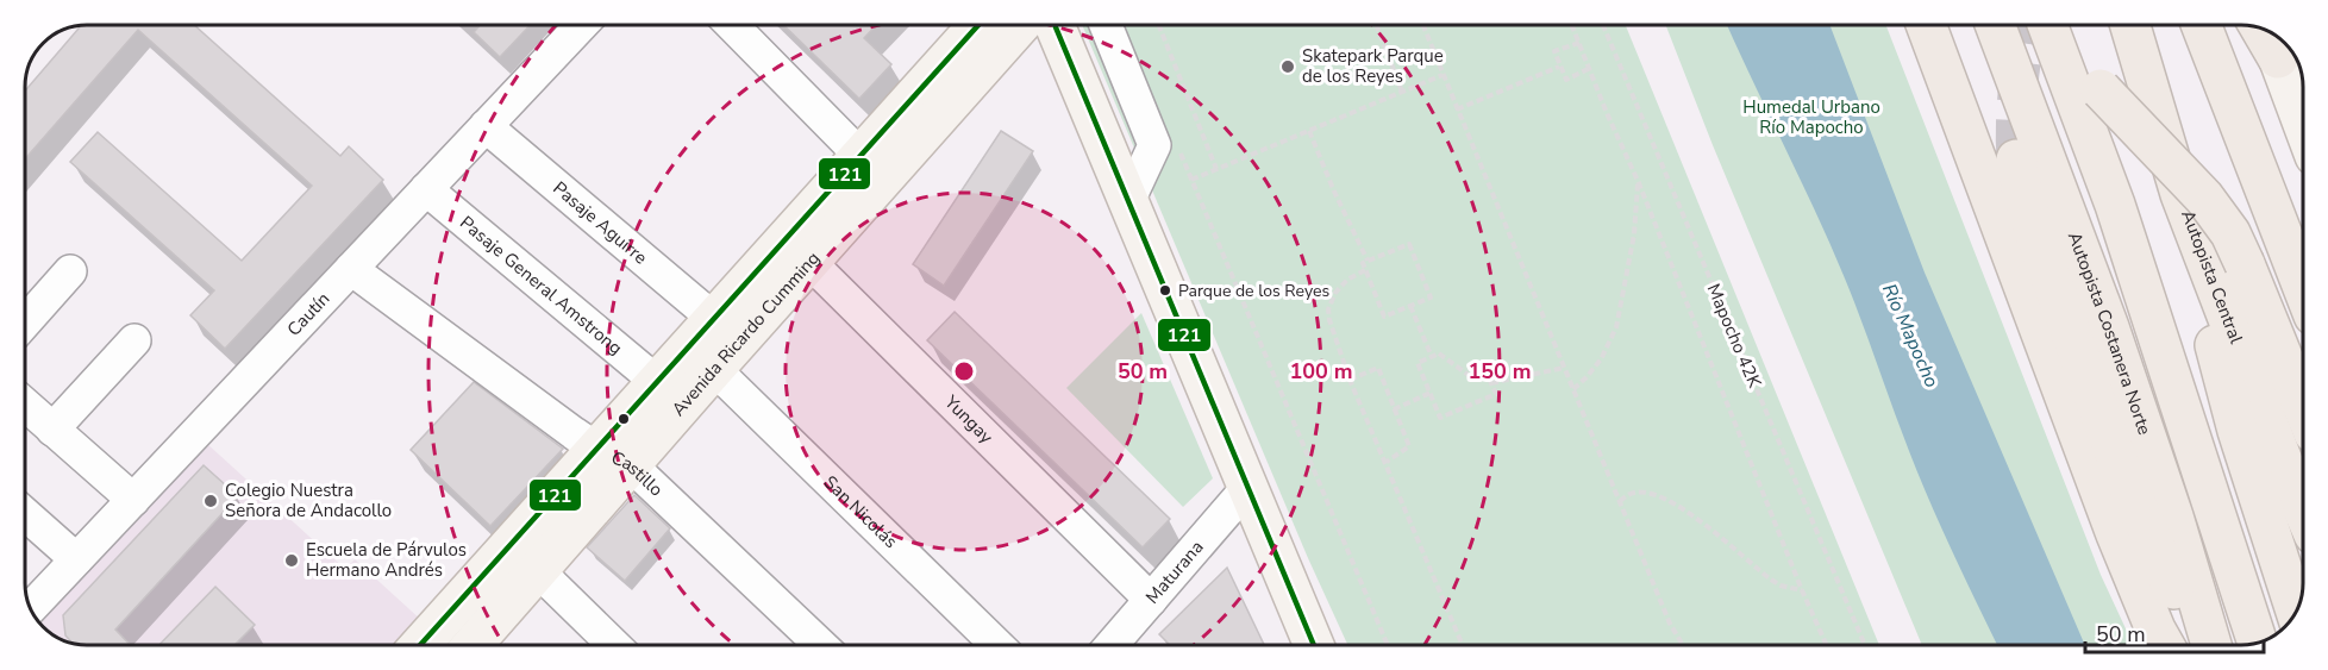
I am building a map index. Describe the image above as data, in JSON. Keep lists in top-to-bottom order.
{
  "streets": {
    "highway": ["Autopista Central", "Autopista Costanera Norte"],
    "main road": ["Avenida Ricardo Cumming"],
    "street": [
      "Pasaje Aguirre",
      "Pasaje General Amstrong",
      "Cautín",
      "Yungay",
      "Castillo",
      "San Nicolás",
      "Maturana"
    ],
    "path": ["Mapocho 42K"]
  },
  "crossings": [
    ["Pasaje Aguirre", "Cautín"],
    ["Pasaje Aguirre", "Avenida Ricardo Cumming"],
    ["Pasaje General Amstrong", "Cautín"],
    ["Pasaje General Amstrong", "Avenida Ricardo Cumming"],
    ["Cautín", "Castillo"],
    ["Avenida Ricardo Cumming", "Yungay"],
    ["Avenida Ricardo Cumming", "Castillo"],
    ["Avenida Ricardo Cumming", "San Nicolás"],
    ["Yungay", "Maturana"]
  ],
  "water": ["Río Mapocho"],
  "parks": ["Humedal Urbano Río Mapocho"],
  "places": [
    "Skatepark Parque de los Reyes",
    "Parque de los Reyes",
    "Colegio Nuestra Señora de Andacollo",
    "Escuela de Párvulos Hermano Andrés"
  ],
  "lines": ["transit line 121"],
  "scale_bar": "50 m",
  "rings": ["50 m", "100 m", "150 m"]
}
